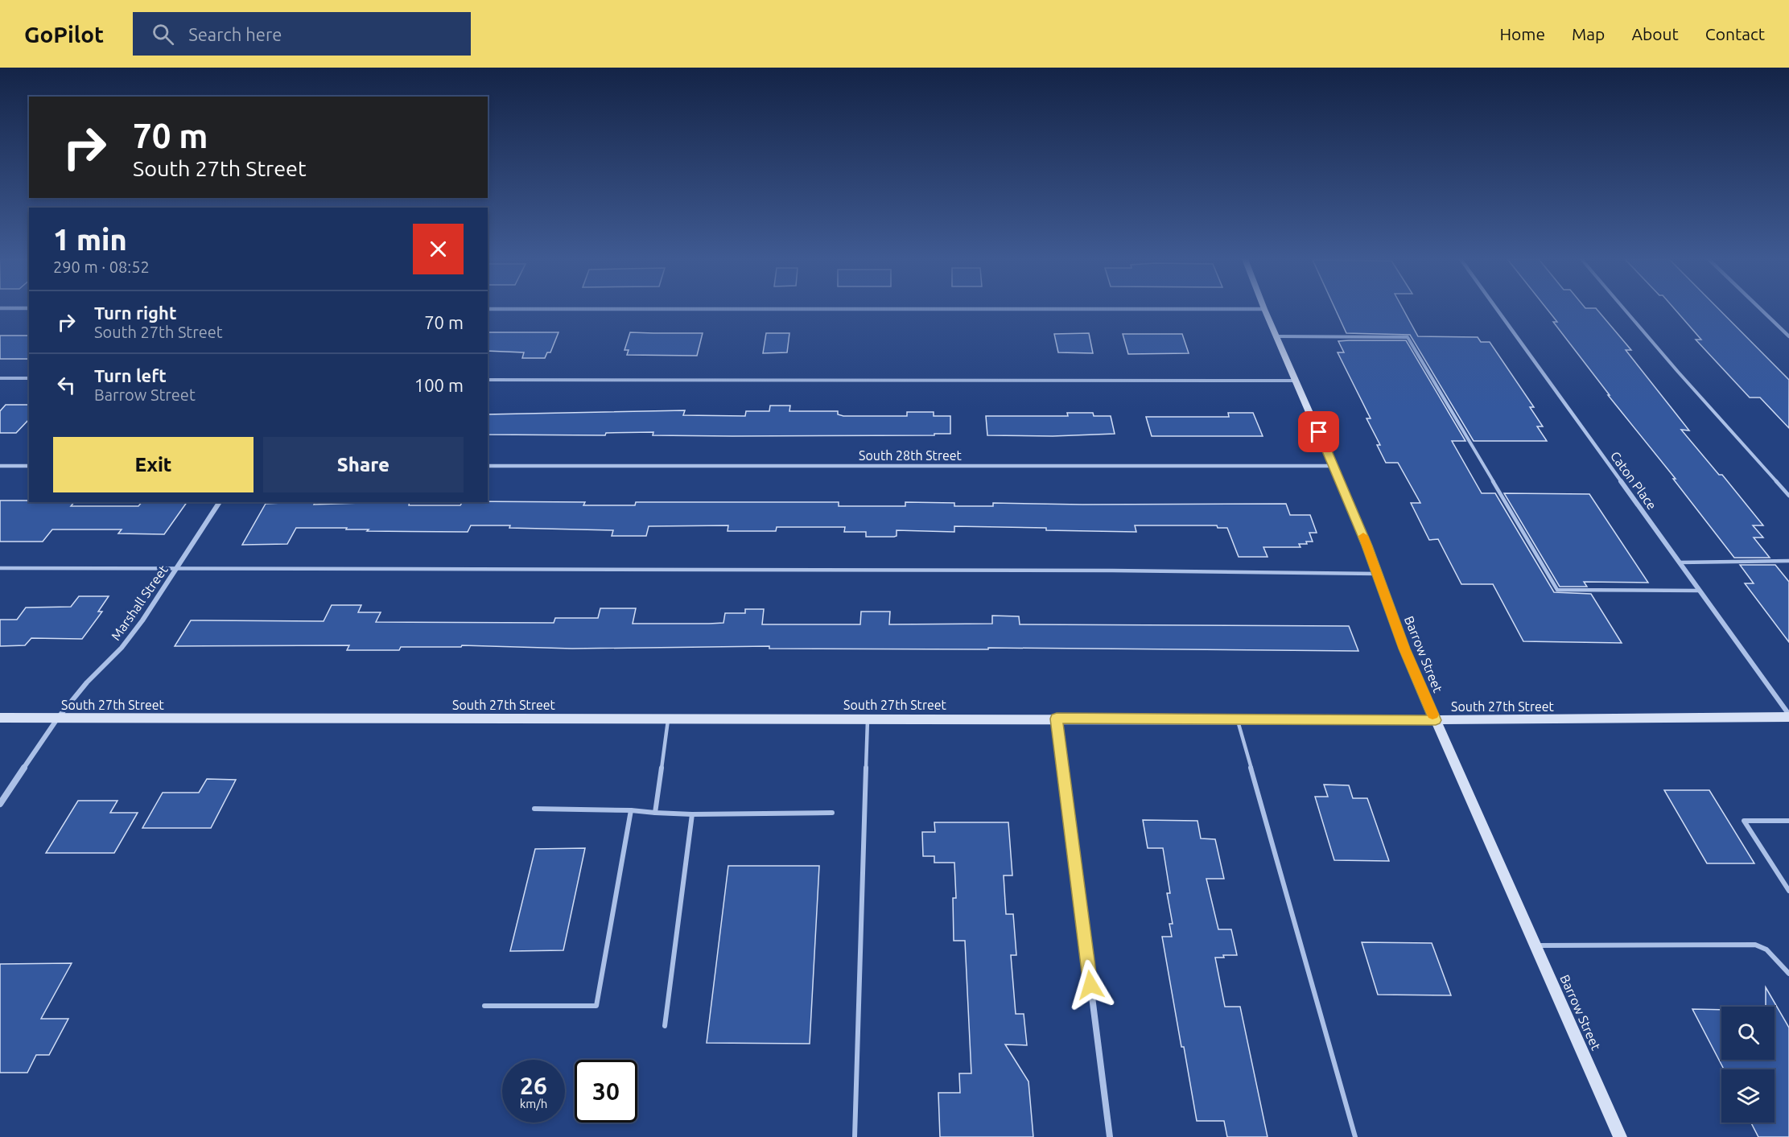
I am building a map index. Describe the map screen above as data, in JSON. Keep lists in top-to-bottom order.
{
  "streets": {
    "main road": ["Barrow Street", "South 27th Street"],
    "street": ["South 28th Street", "Caton Place", "Marshall Street"]
  },
  "crossings": [
    ["South 28th Street", "Barrow Street"],
    ["Caton Place", "South 27th Street"],
    ["Marshall Street", "South 27th Street"],
    ["Barrow Street", "South 27th Street"]
  ],
  "page": {
    "header": "GoPilot",
    "search": "Search here",
    "nav": [
      "Home",
      "Map",
      "About",
      "Contact"
    ],
    "turn": ["70 m", "South 27th Street"],
    "heading": ["1 min", "290 m · 08:52"],
    "list": [
      {
        "name": "Turn right",
        "note": "South 27th Street",
        "value": "70 m"
      },
      {
        "name": "Turn left",
        "note": "Barrow Street",
        "value": "100 m"
      }
    ],
    "buttons": ["Exit", "Share"],
    "speed": "26 km/h",
    "limit": "30"
  }
}
